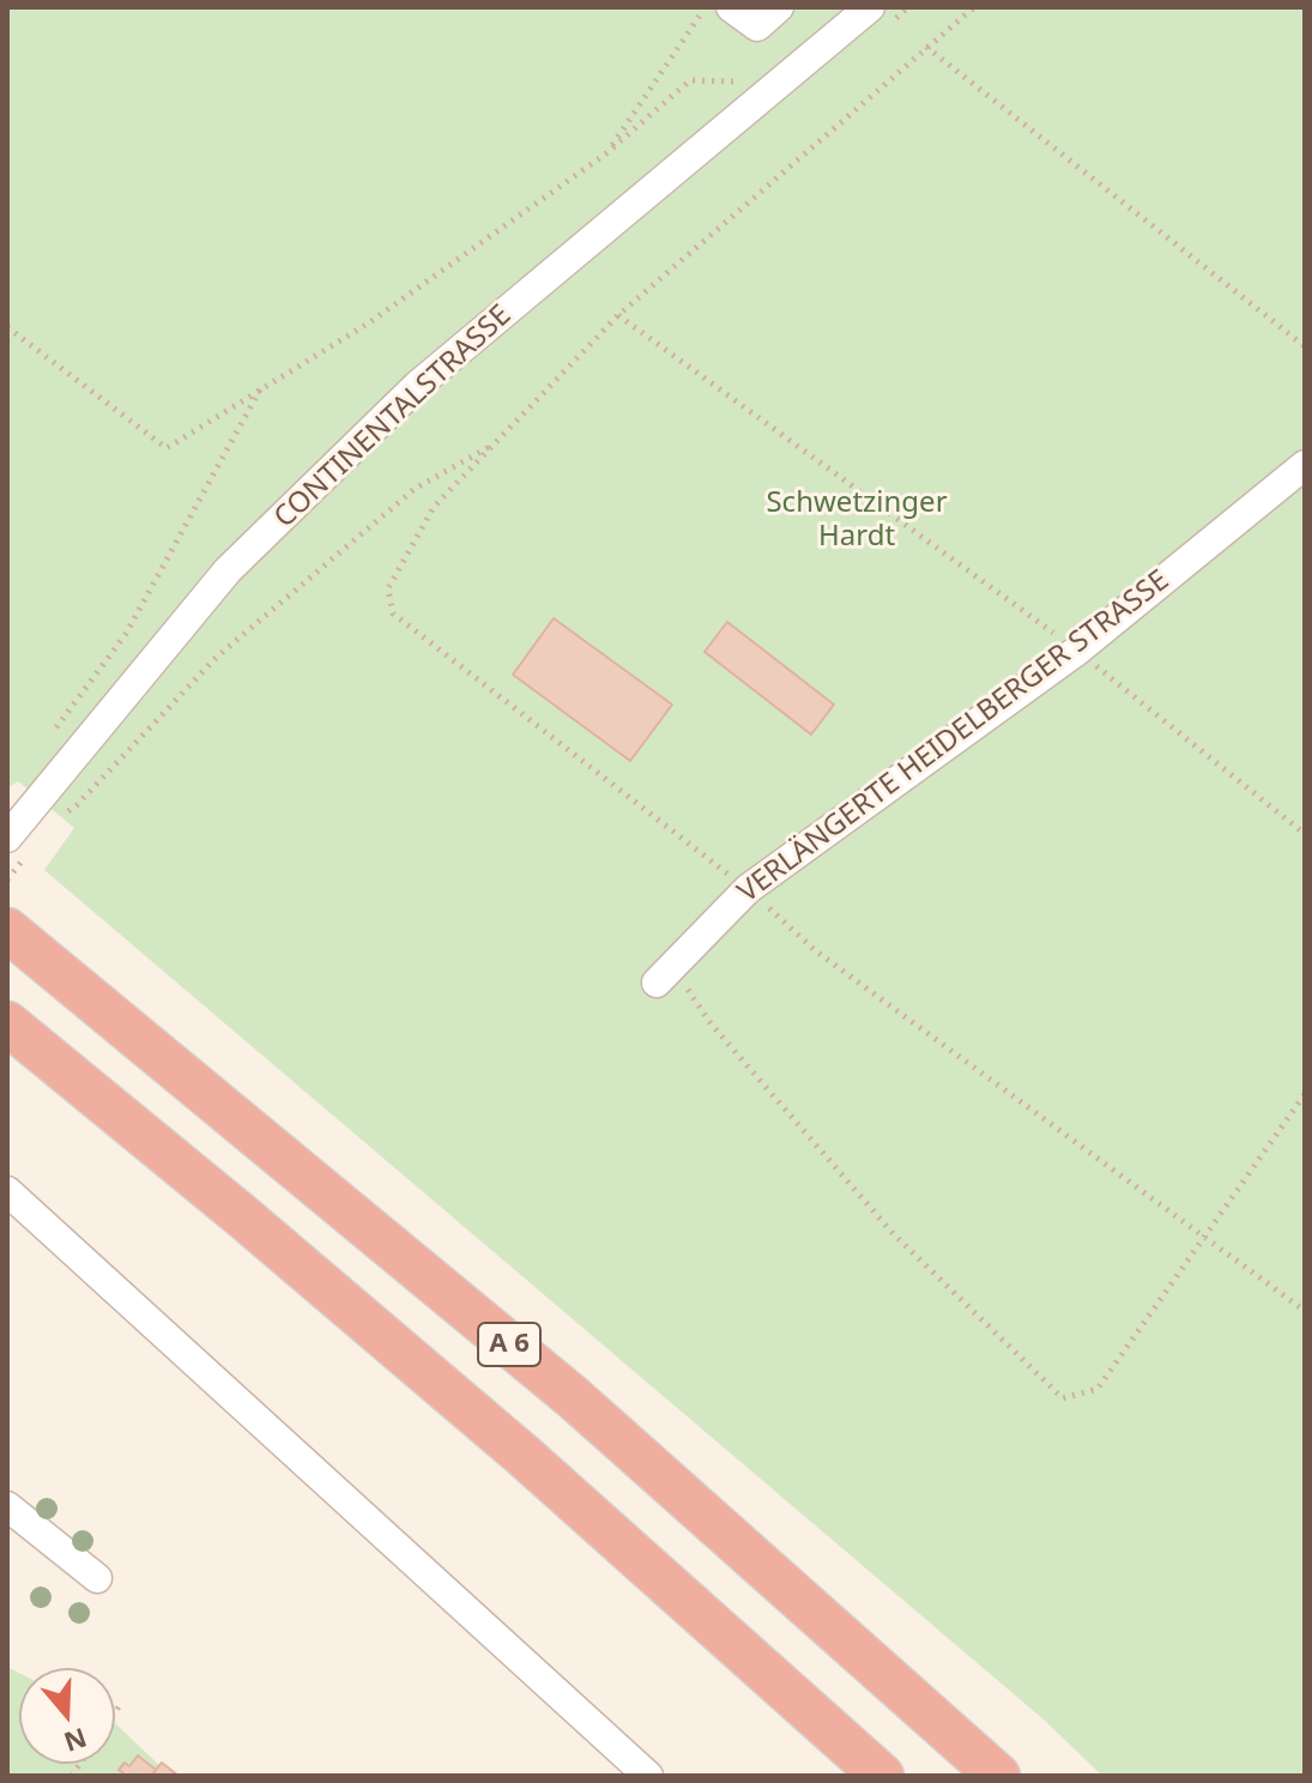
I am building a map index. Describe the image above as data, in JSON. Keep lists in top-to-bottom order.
{
  "streets": {
    "highway": ["A 6"],
    "street": ["CONTINENTALSTRASSE", "VERLÄNGERTE HEIDELBERGER STRASSE"]
  },
  "parks": ["Schwetzinger Hardt"],
  "north": "bottom"
}
